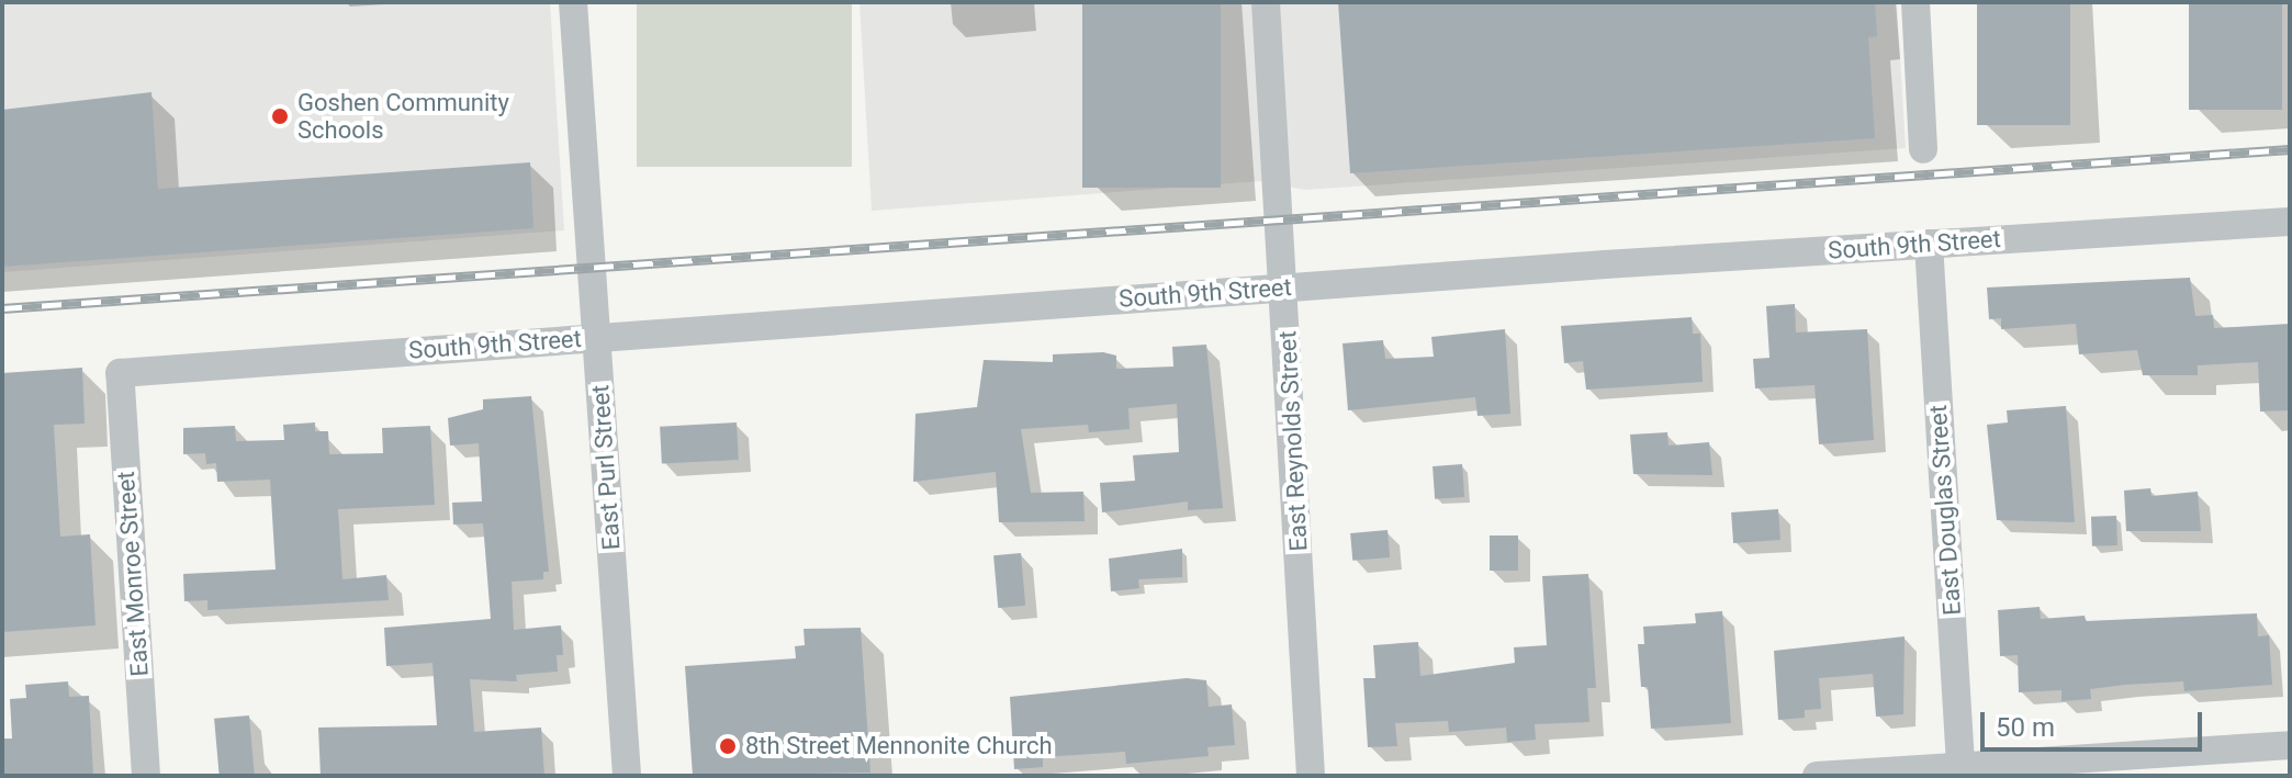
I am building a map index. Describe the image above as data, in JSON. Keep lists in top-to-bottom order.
{
  "streets": {
    "street": [
      "South 9th Street",
      "East Reynolds Street",
      "East Purl Street",
      "East Douglas Street",
      "East Monroe Street"
    ]
  },
  "crossings": [
    ["South 9th Street", "East Reynolds Street"],
    ["South 9th Street", "East Purl Street"],
    ["South 9th Street", "East Douglas Street"],
    ["South 9th Street", "East Monroe Street"]
  ],
  "places": ["Goshen Community Schools", "8th Street Mennonite Church"],
  "scale_bar": "50 m"
}
